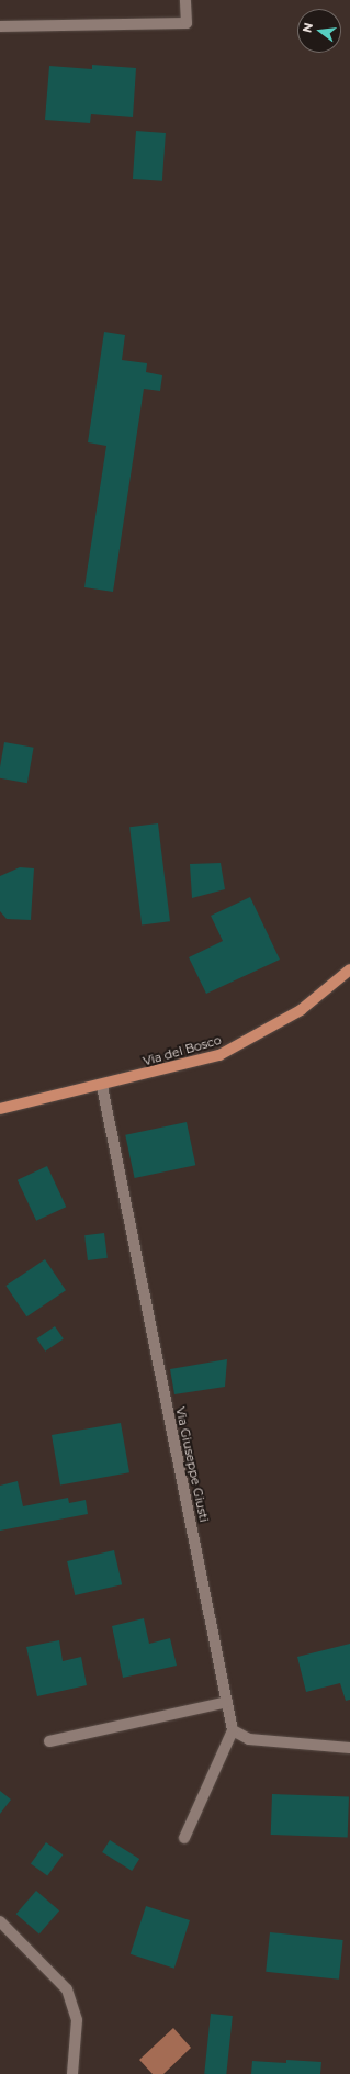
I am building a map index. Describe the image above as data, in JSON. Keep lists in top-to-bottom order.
{
  "streets": {
    "main road": ["Via del Bosco"],
    "street": ["Via Giuseppe Giusti"]
  },
  "crossings": [
    ["Via del Bosco", "Via Giuseppe Giusti"]
  ],
  "north": "left"
}
